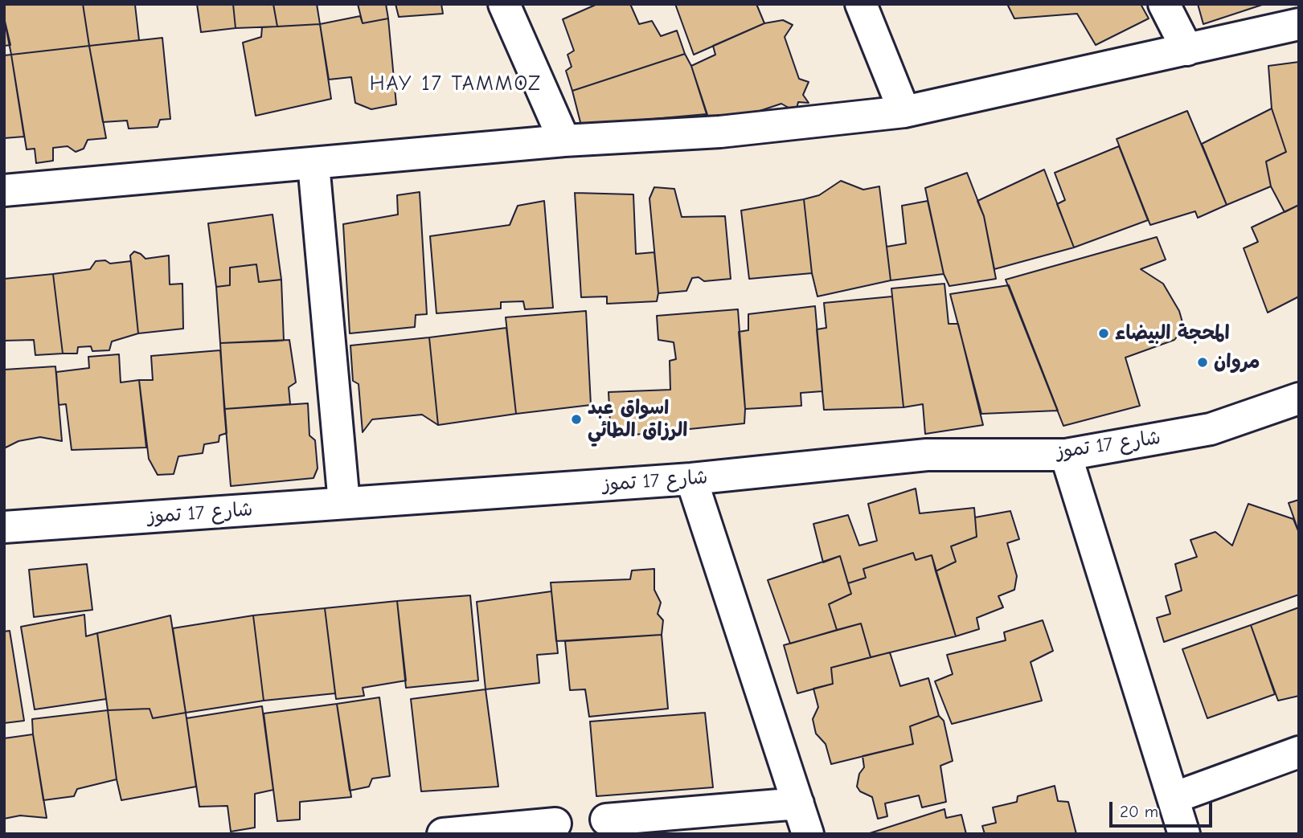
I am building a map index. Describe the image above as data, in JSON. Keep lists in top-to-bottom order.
{
  "streets": {
    "street": ["شارع 17 تموز"]
  },
  "districts": ["HAY 17 TAMMOZ"],
  "places": ["المحجة البيضاء", "مروان", "اسواق عبد الرزاق الطائي"],
  "scale_bar": "20 m"
}
